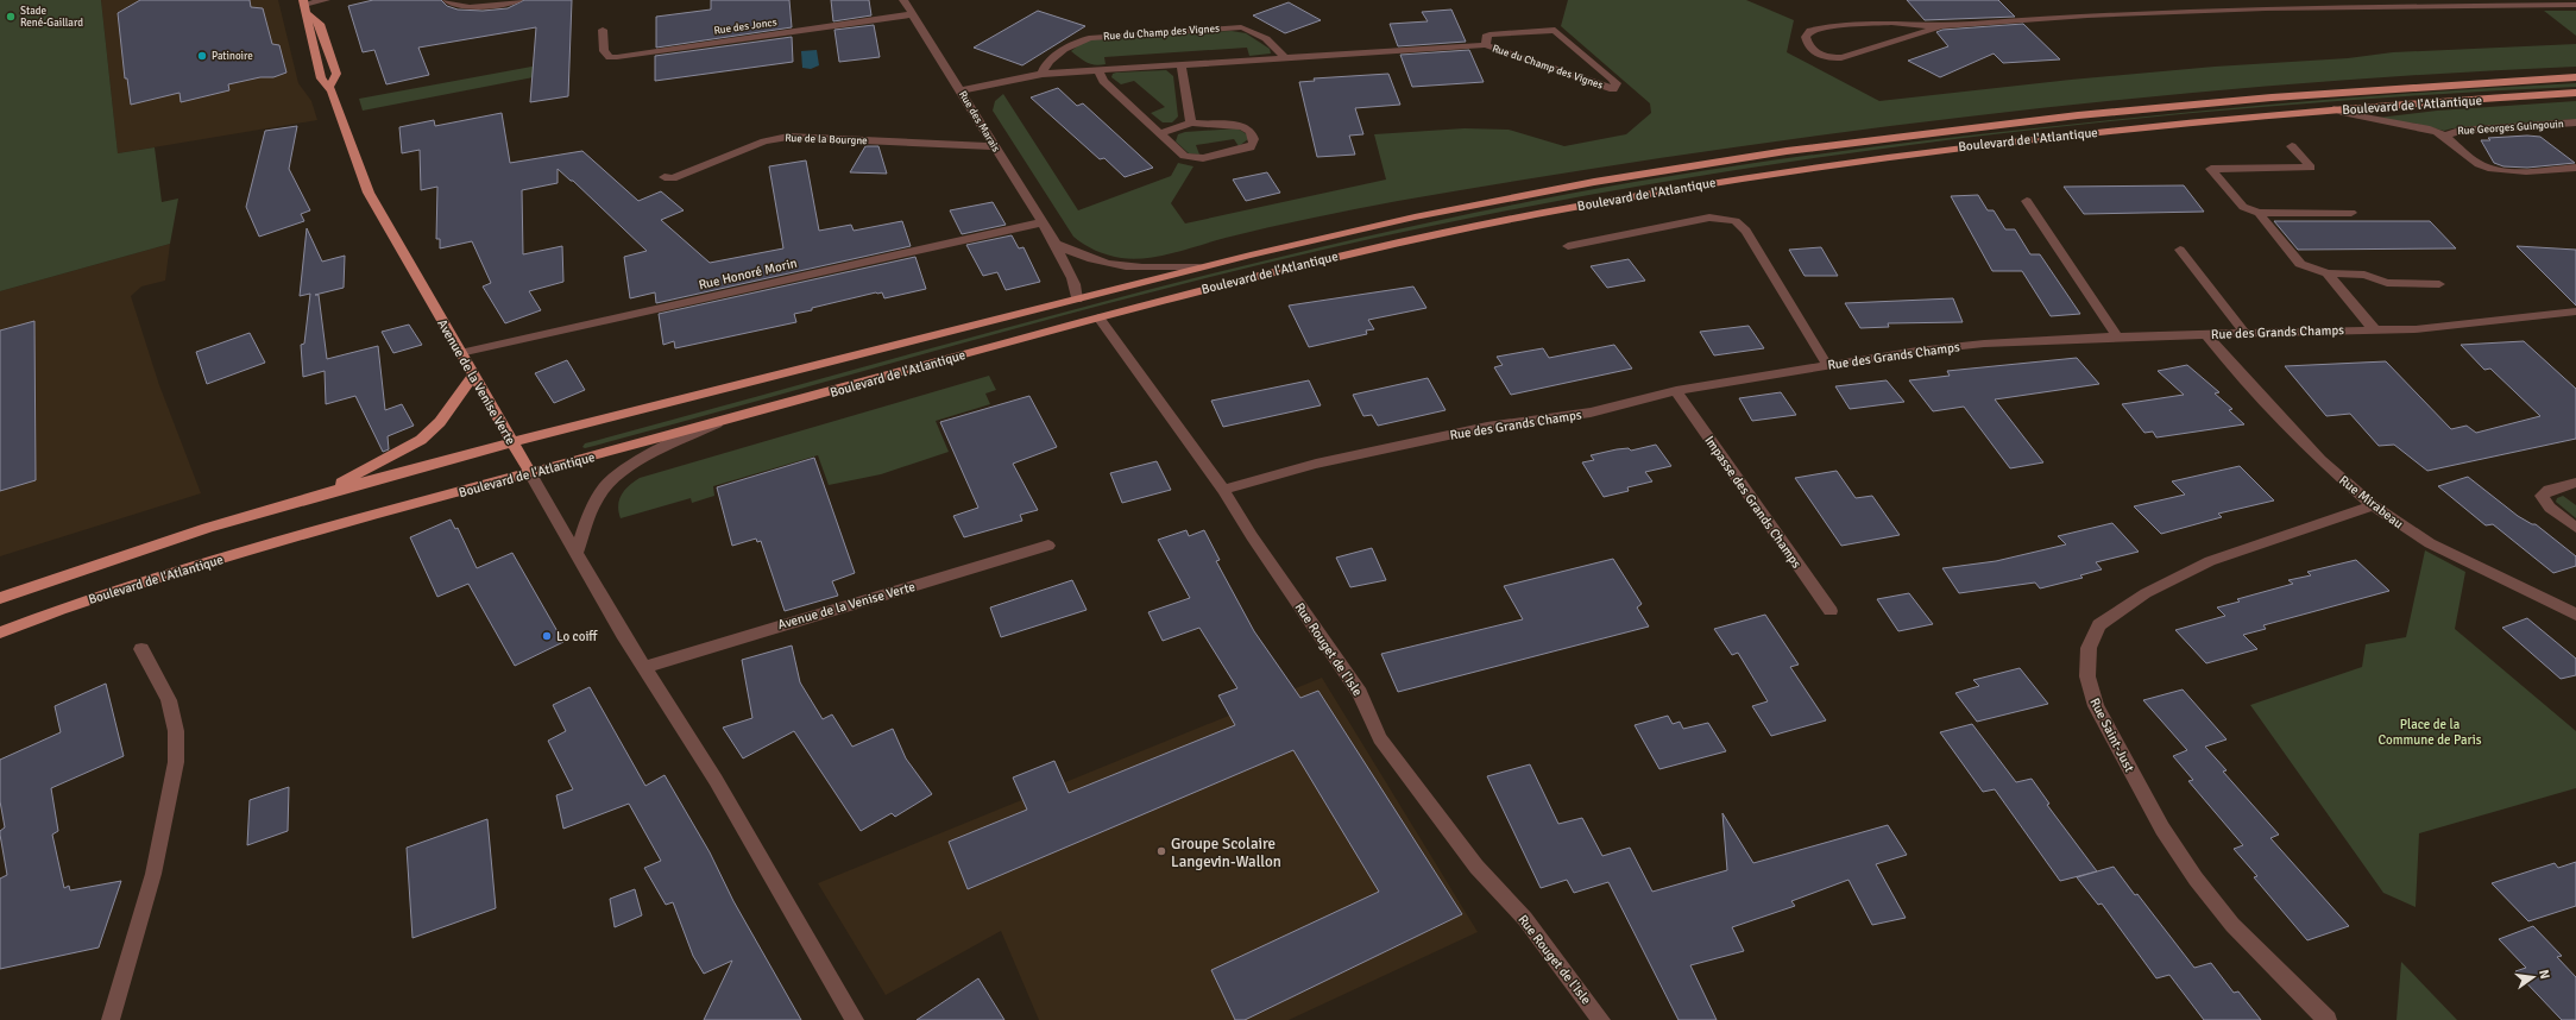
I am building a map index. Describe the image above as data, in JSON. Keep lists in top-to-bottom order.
{
  "streets": {
    "main road": ["Boulevard de l'Atlantique", "Avenue de la Venise Verte"],
    "street": [
      "Rue des Joncs",
      "Rue du Champ des Vignes",
      "Rue des Marais",
      "Rue Georges Guingouin",
      "Rue de la Bourgne",
      "Rue Honoré Morin",
      "Rue des Grands Champs",
      "Impasse des Grands Champs",
      "Rue Mirabeau",
      "Rue Rouget de l'Isle",
      "Rue Saint-Just"
    ]
  },
  "crossings": [
    ["Rue des Joncs", "Rue des Marais"],
    ["Rue du Champ des Vignes", "Rue des Marais"],
    ["Boulevard de l'Atlantique", "Rue des Marais"],
    ["Boulevard de l'Atlantique", "Rue Georges Guingouin"],
    ["Boulevard de l'Atlantique", "Avenue de la Venise Verte"],
    ["Boulevard de l'Atlantique", "Rue Rouget de l'Isle"],
    ["Rue des Marais", "Rue de la Bourgne"],
    ["Rue des Marais", "Rue Honoré Morin"],
    ["Rue Honoré Morin", "Avenue de la Venise Verte"],
    ["Rue des Grands Champs", "Impasse des Grands Champs"],
    ["Rue des Grands Champs", "Rue Mirabeau"],
    ["Rue des Grands Champs", "Rue Rouget de l'Isle"],
    ["Rue Mirabeau", "Rue Saint-Just"]
  ],
  "parks": ["Place de la Commune de Paris"],
  "places": [
    "Stade René-Gaillard",
    "Patinoire",
    "Lo coiff",
    "Groupe Scolaire Langevin-Wallon"
  ],
  "north": "right"
}
